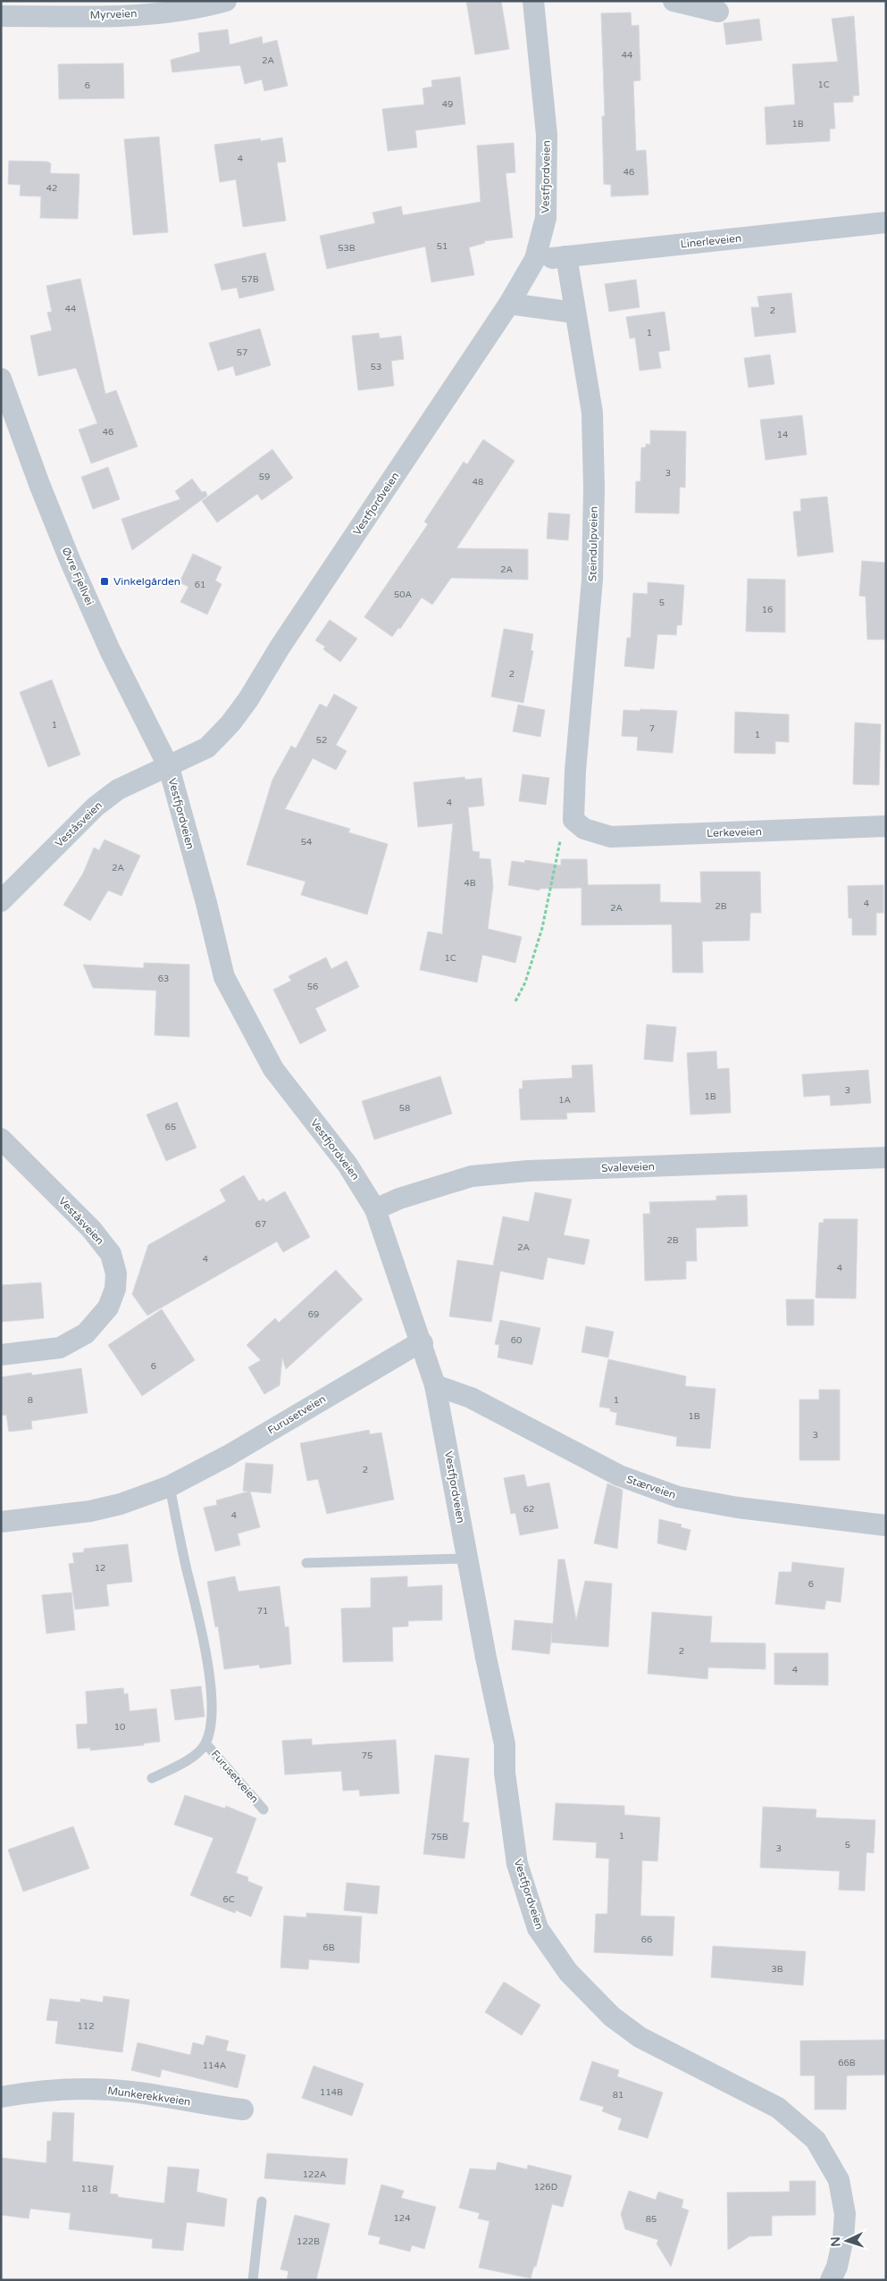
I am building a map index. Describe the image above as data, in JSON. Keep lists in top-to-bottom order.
{
  "streets": {
    "street": [
      "Myrveien",
      "Vestfjordveien",
      "Linerleveien",
      "Steindulpveien",
      "Øvre Fjellvei",
      "Veståsveien",
      "Lerkeveien",
      "Svaleveien",
      "Furusetveien",
      "Stærveien",
      "Munkerekkveien"
    ]
  },
  "crossings": [
    ["Vestfjordveien", "Linerleveien"],
    ["Vestfjordveien", "Øvre Fjellvei"],
    ["Vestfjordveien", "Veståsveien"],
    ["Vestfjordveien", "Svaleveien"],
    ["Vestfjordveien", "Furusetveien"],
    ["Vestfjordveien", "Stærveien"],
    ["Linerleveien", "Steindulpveien"],
    ["Steindulpveien", "Lerkeveien"],
    ["Øvre Fjellvei", "Veståsveien"]
  ],
  "places": {
    "transit": ["Vinkelgården"]
  },
  "house_numbers": [
    "44",
    "2A",
    "1C",
    "6",
    "49",
    "1B",
    "4",
    "46",
    "42",
    "51",
    "53B",
    "57B",
    "44",
    "2",
    "1",
    "57",
    "53",
    "46",
    "14",
    "3",
    "59",
    "48",
    "2A",
    "61",
    "50A",
    "5",
    "16",
    "2",
    "1",
    "7",
    "1",
    "52",
    "4",
    "54",
    "2A",
    "4B",
    "4",
    "2B",
    "2A",
    "1C",
    "63",
    "56",
    "3",
    "1B",
    "1A",
    "58",
    "65",
    "67",
    "2B",
    "2A",
    "4",
    "4",
    "69",
    "60",
    "6",
    "8",
    "1",
    "1B",
    "3",
    "2",
    "62",
    "4",
    "12",
    "6",
    "71",
    "2",
    "4",
    "10",
    "75",
    "1",
    "75B",
    "5",
    "3",
    "6C",
    "66",
    "6B",
    "3B",
    "112",
    "66B",
    "114A",
    "114B",
    "81",
    "122A",
    "126D",
    "118",
    "124",
    "85",
    "122B"
  ],
  "north": "left"
}
